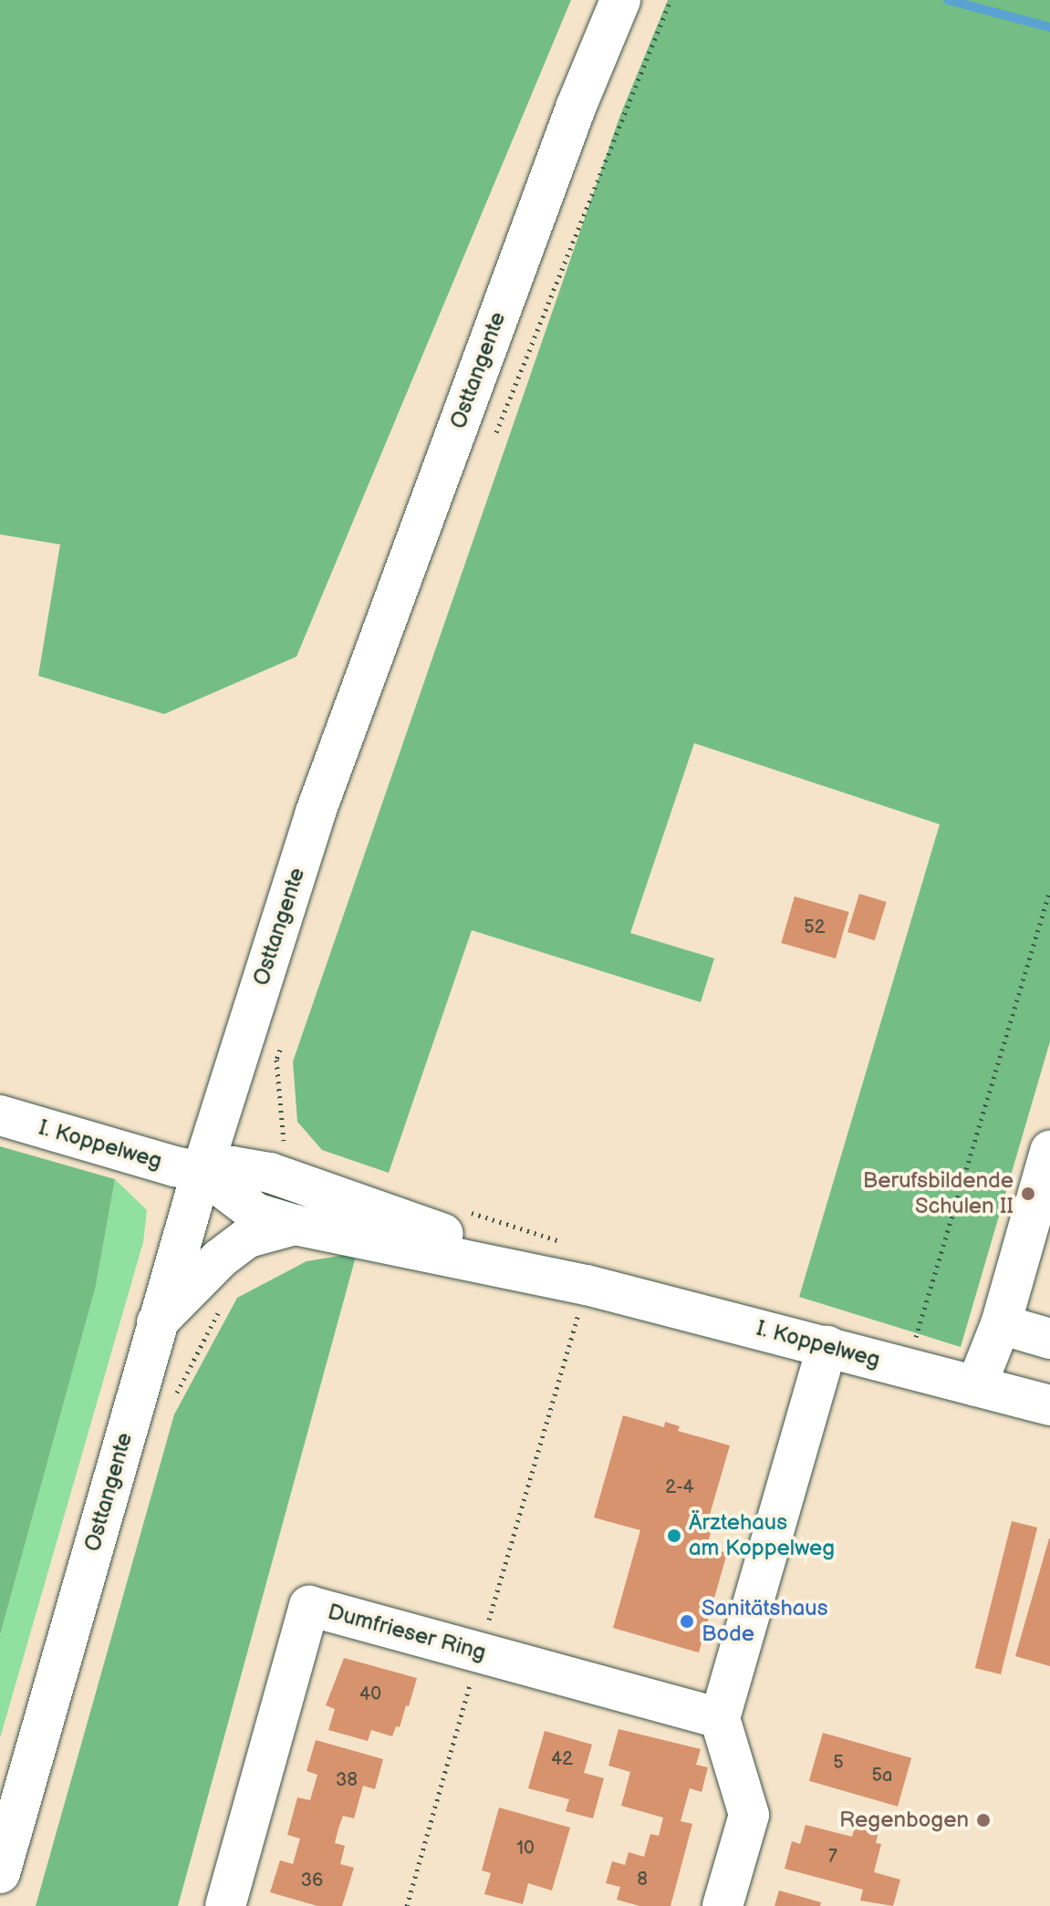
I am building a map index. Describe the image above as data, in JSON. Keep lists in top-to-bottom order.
{
  "streets": {
    "street": ["Osttangente", "I. Koppelweg", "Dumfrieser Ring"]
  },
  "crossings": [
    ["Osttangente", "I. Koppelweg"]
  ],
  "places": [
    "Berufsbildende Schulen II",
    "Ärztehaus am Koppelweg",
    "Sanitätshaus Bode",
    "Regenbogen"
  ],
  "house_numbers": [
    "52",
    "2-4",
    "40",
    "42",
    "5",
    "5a",
    "38",
    "10",
    "7",
    "8",
    "36"
  ]
}
